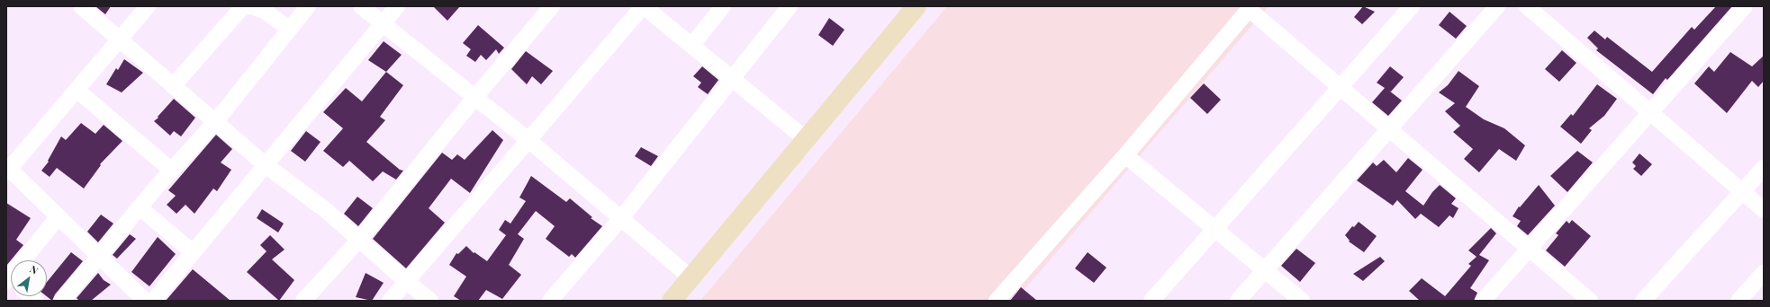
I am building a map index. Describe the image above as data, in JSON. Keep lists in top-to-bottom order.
{
  "north": "top right"
}
